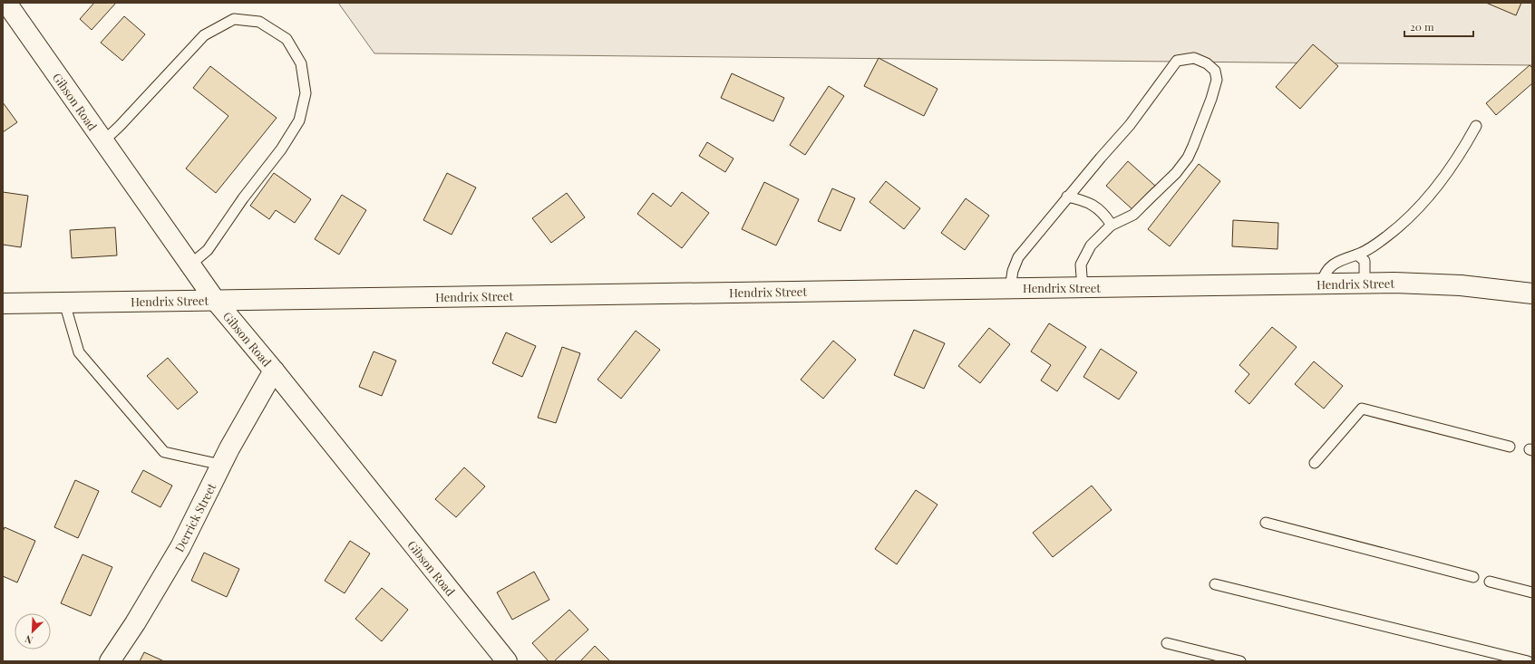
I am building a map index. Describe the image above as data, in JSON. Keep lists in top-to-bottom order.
{
  "streets": {
    "street": ["Gibson Road", "Hendrix Street", "Derrick Street"]
  },
  "crossings": [
    ["Gibson Road", "Hendrix Street"],
    ["Gibson Road", "Derrick Street"]
  ],
  "scale_bar": "20 m",
  "north": "bottom left"
}
